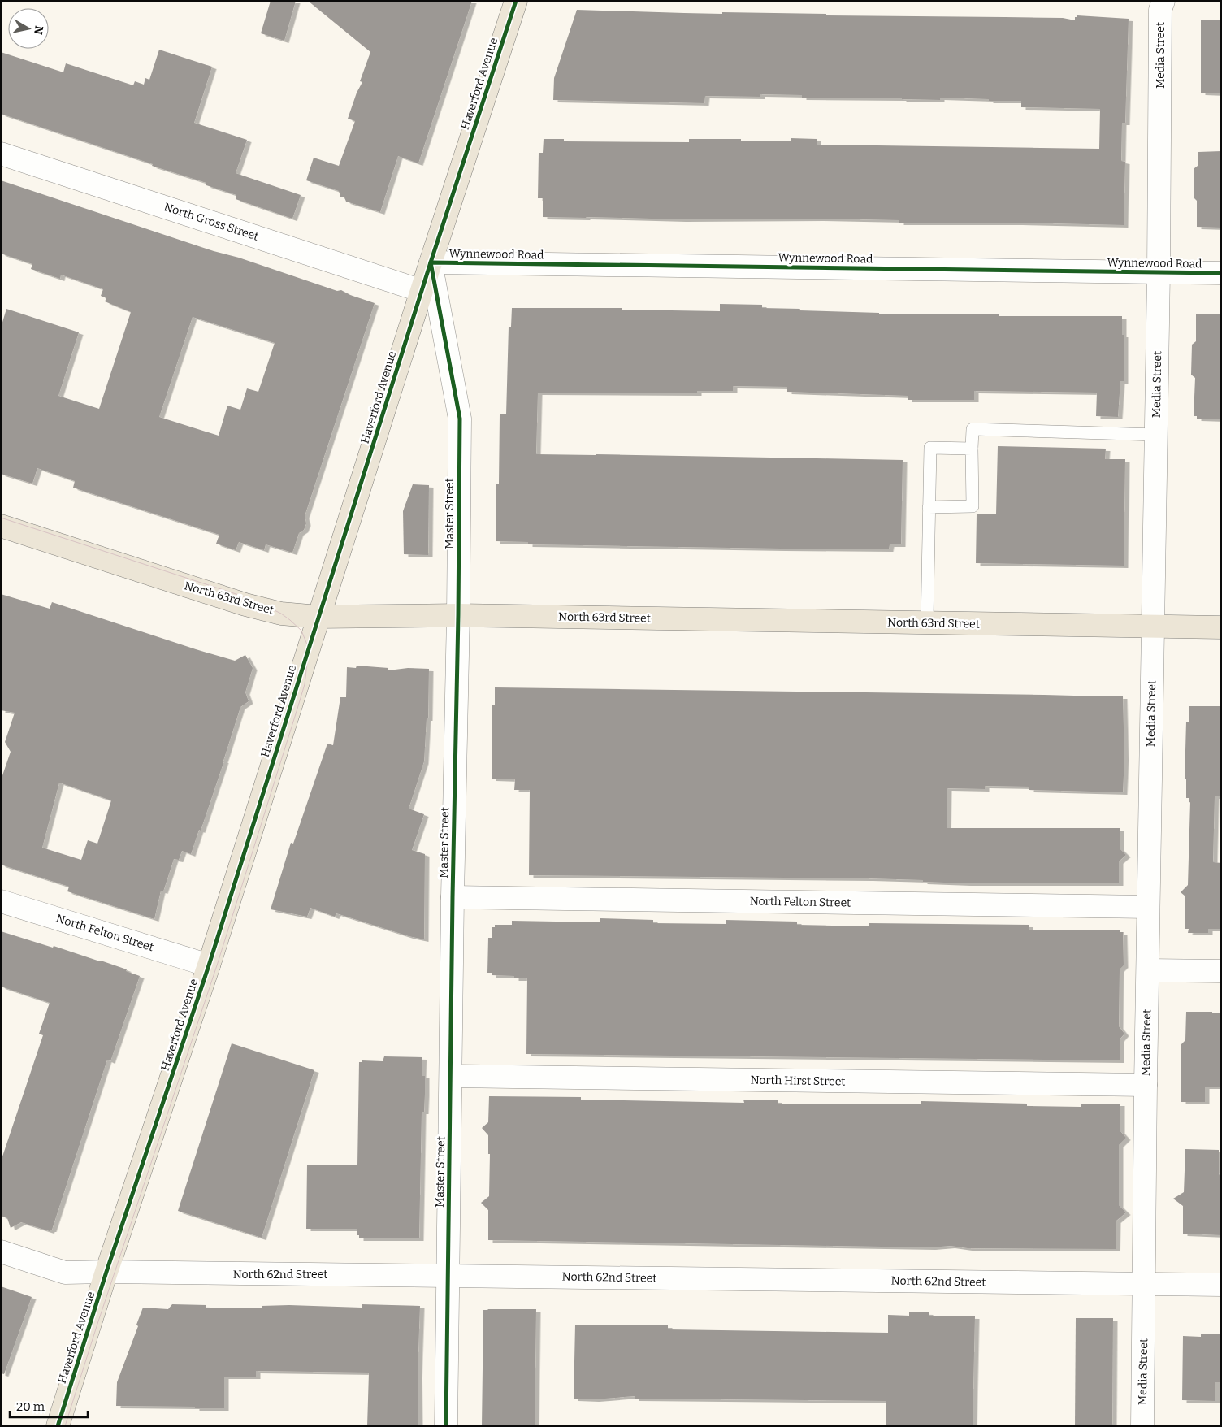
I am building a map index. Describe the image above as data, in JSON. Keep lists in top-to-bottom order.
{
  "streets": {
    "main road": ["Haverford Avenue", "North 63rd Street"],
    "street": [
      "Media Street",
      "North Gross Street",
      "Wynnewood Road",
      "Master Street",
      "North Felton Street",
      "North Hirst Street",
      "North 62nd Street"
    ]
  },
  "crossings": [
    ["Media Street", "Wynnewood Road"],
    ["Media Street", "North 63rd Street"],
    ["Media Street", "North Felton Street"],
    ["Media Street", "North Hirst Street"],
    ["Media Street", "North 62nd Street"],
    ["Haverford Avenue", "North Gross Street"],
    ["Haverford Avenue", "Wynnewood Road"],
    ["Haverford Avenue", "Master Street"],
    ["Haverford Avenue", "North 63rd Street"],
    ["Haverford Avenue", "North Felton Street"],
    ["Haverford Avenue", "North 62nd Street"],
    ["Wynnewood Road", "Master Street"],
    ["Master Street", "North 63rd Street"],
    ["Master Street", "North Felton Street"],
    ["Master Street", "North Hirst Street"],
    ["Master Street", "North 62nd Street"]
  ],
  "scale_bar": "20 m",
  "north": "right"
}
